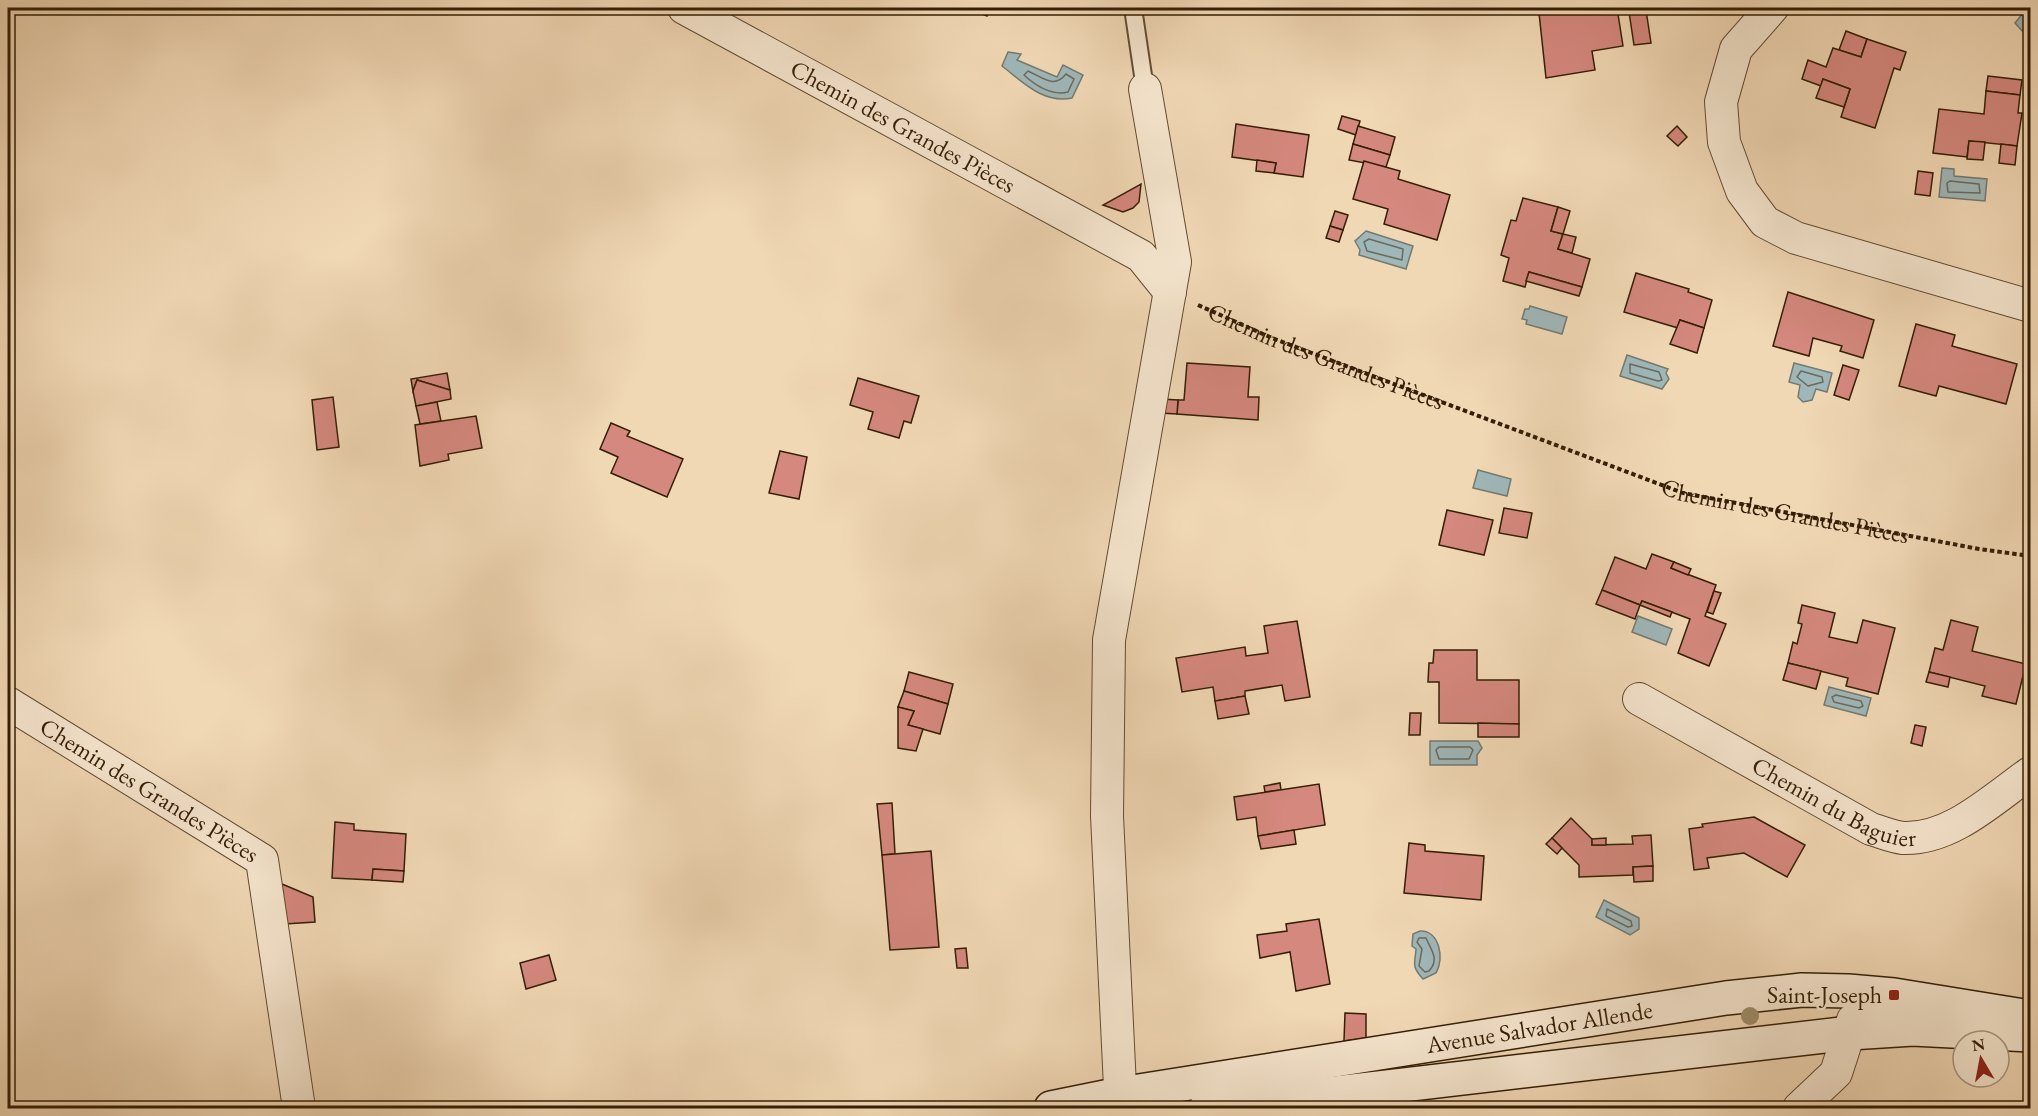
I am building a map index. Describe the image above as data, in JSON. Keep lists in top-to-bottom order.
{
  "streets": {
    "main road": ["Avenue Salvador Allende"],
    "street": ["Chemin des Grandes Pièces", "Chemin du Baguier"]
  },
  "places": {
    "transit": ["Saint-Joseph"]
  },
  "north": "top"
}
